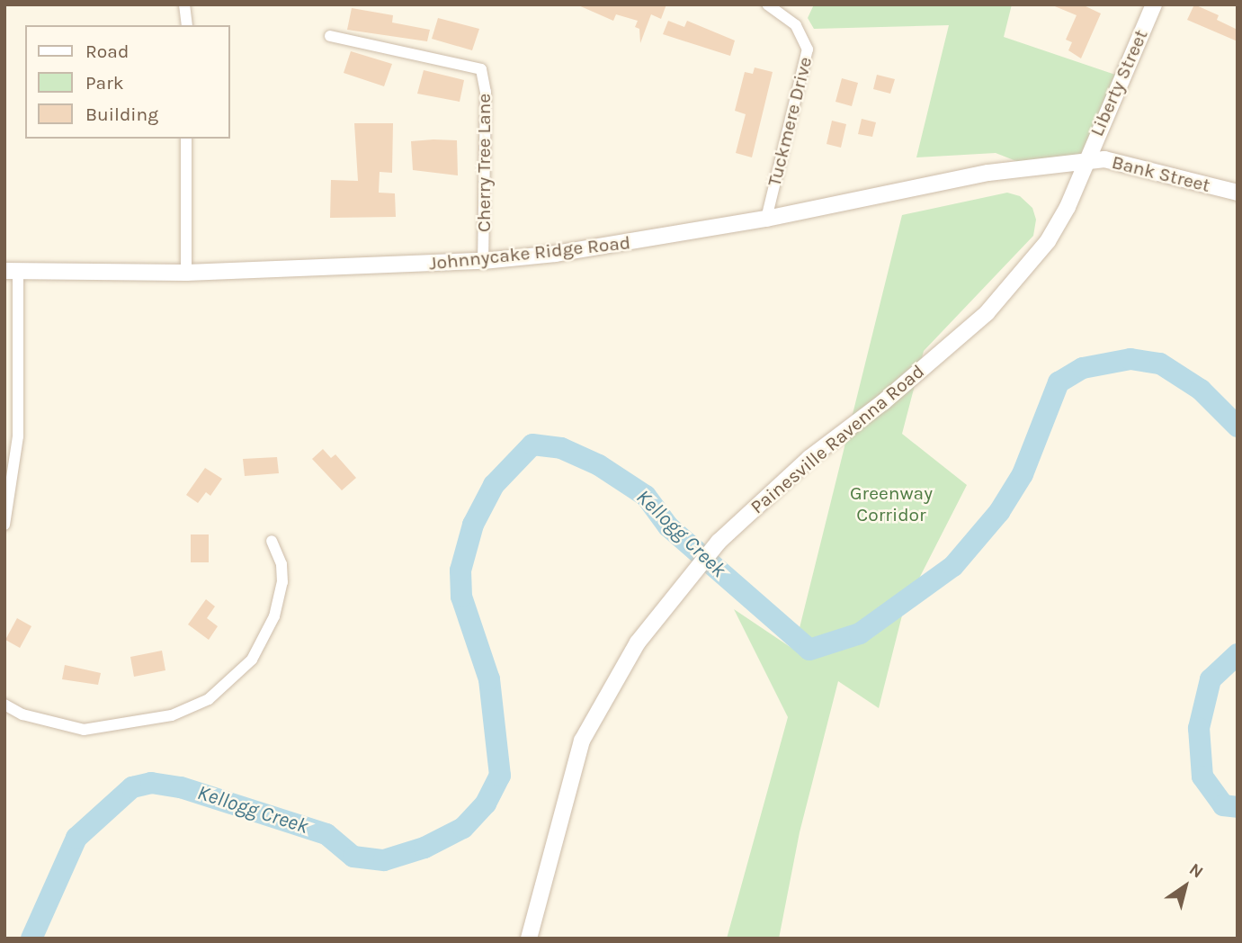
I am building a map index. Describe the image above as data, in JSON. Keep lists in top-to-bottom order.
{
  "streets": {
    "main road": [
      "Liberty Street",
      "Bank Street",
      "Johnnycake Ridge Road",
      "Painesville Ravenna Road"
    ],
    "street": ["Tuckmere Drive", "Cherry Tree Lane"]
  },
  "crossings": [
    ["Liberty Street", "Bank Street"],
    ["Liberty Street", "Johnnycake Ridge Road"],
    ["Liberty Street", "Painesville Ravenna Road"],
    ["Tuckmere Drive", "Johnnycake Ridge Road"],
    ["Cherry Tree Lane", "Johnnycake Ridge Road"],
    ["Bank Street", "Johnnycake Ridge Road"],
    ["Bank Street", "Painesville Ravenna Road"],
    ["Johnnycake Ridge Road", "Painesville Ravenna Road"]
  ],
  "water": ["Kellogg Creek"],
  "parks": ["Greenway Corridor"],
  "legend": ["Road", "Park", "Building"],
  "north": "top right"
}
